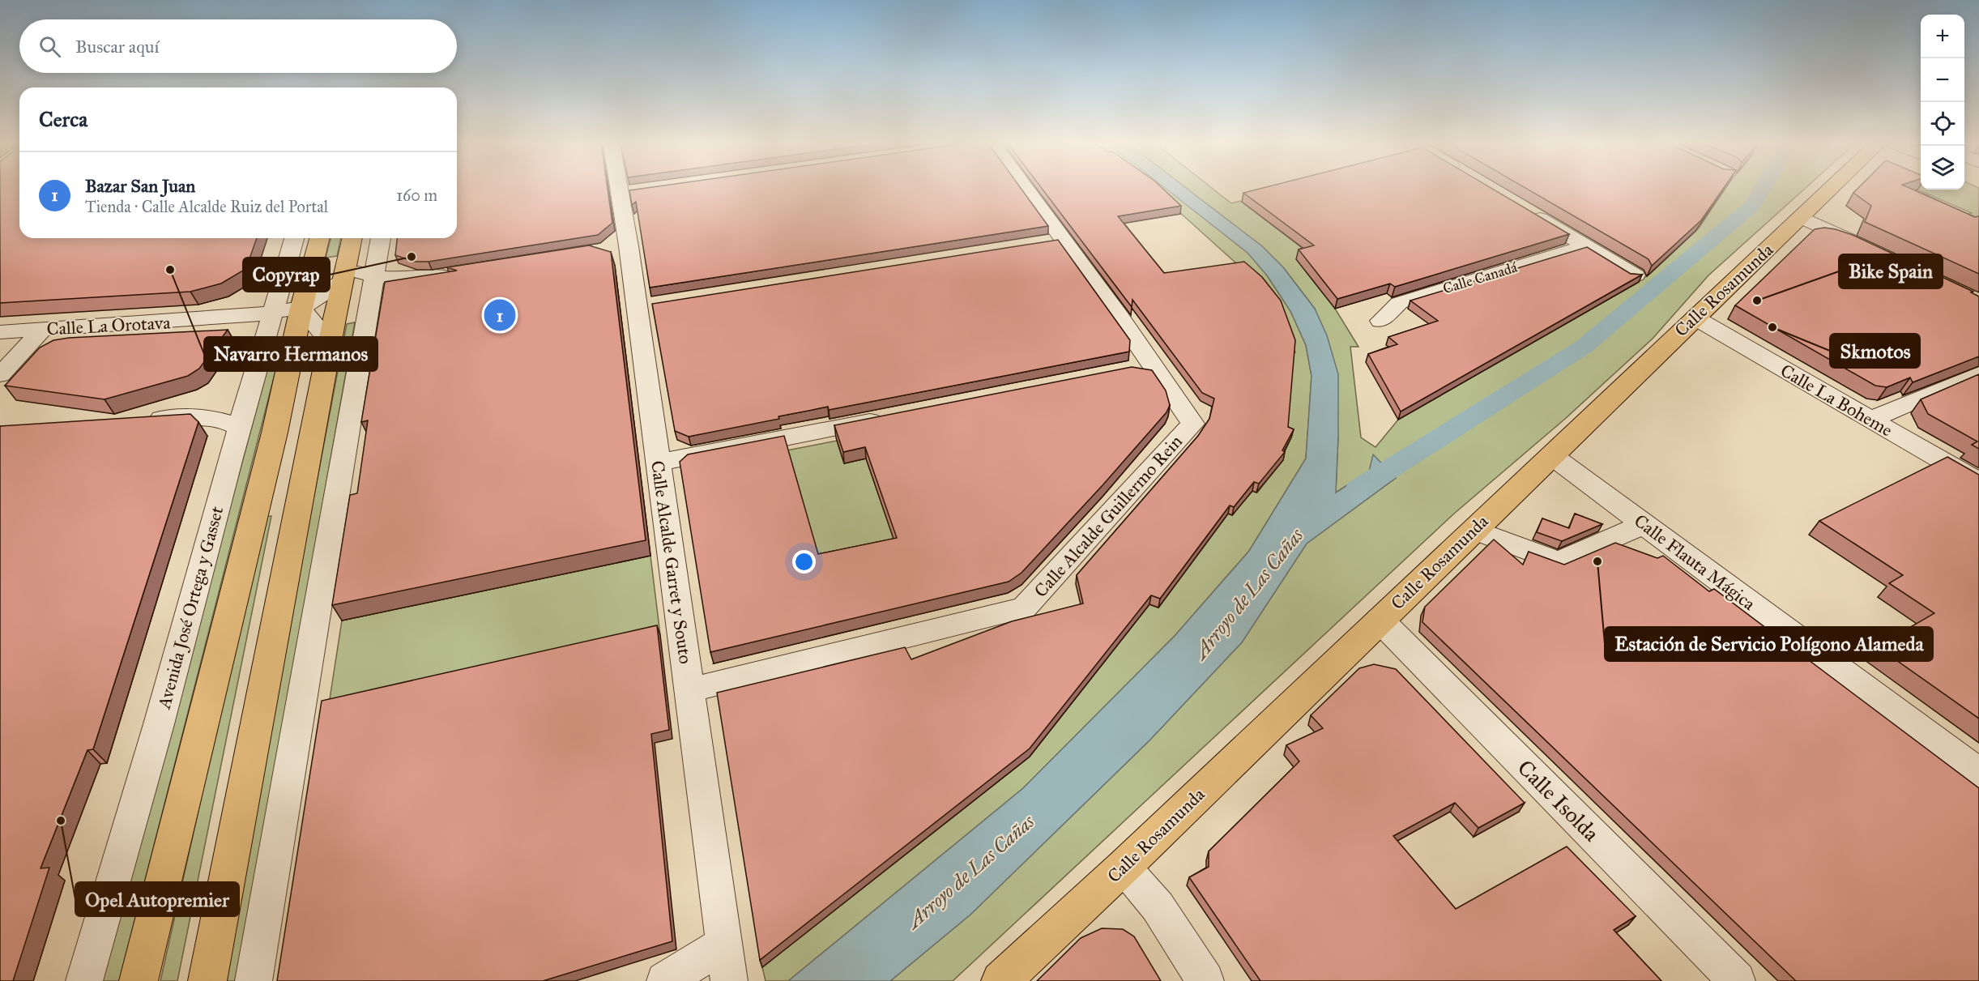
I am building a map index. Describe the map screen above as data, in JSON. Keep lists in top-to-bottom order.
{
  "streets": {
    "main road": ["Calle Rosamunda", "Avenida José Ortega y Gasset"],
    "street": [
      "Calle Canadá",
      "Calle La Orotava",
      "Calle La Boheme",
      "Calle Alcalde Guillermo Rein",
      "Calle Alcalde Garret y Souto",
      "Calle Flauta Mágica",
      "Calle Isolda"
    ]
  },
  "crossings": [
    ["Calle Rosamunda", "Calle La Boheme"],
    ["Calle Rosamunda", "Calle Flauta Mágica"],
    ["Calle Rosamunda", "Calle Isolda"],
    ["Calle La Orotava", "Avenida José Ortega y Gasset"],
    ["Calle Alcalde Guillermo Rein", "Calle Alcalde Garret y Souto"]
  ],
  "water": ["Arroyo de Las Cañas"],
  "places": [
    "Copyrap",
    "Navarro Hermanos",
    "Bike Spain",
    "Skmotos",
    "Estación de Servicio Polígono Alameda",
    "Opel Autopremier"
  ],
  "page": {
    "map_buttons": ["+", "−"],
    "search": "Buscar aquí",
    "heading": "Cerca",
    "list": [
      {
        "mark": "1",
        "name": "Bazar San Juan",
        "note": "Tienda · Calle Alcalde Ruiz del Portal",
        "value": "160 m"
      }
    ],
    "pins": "1"
  }
}
